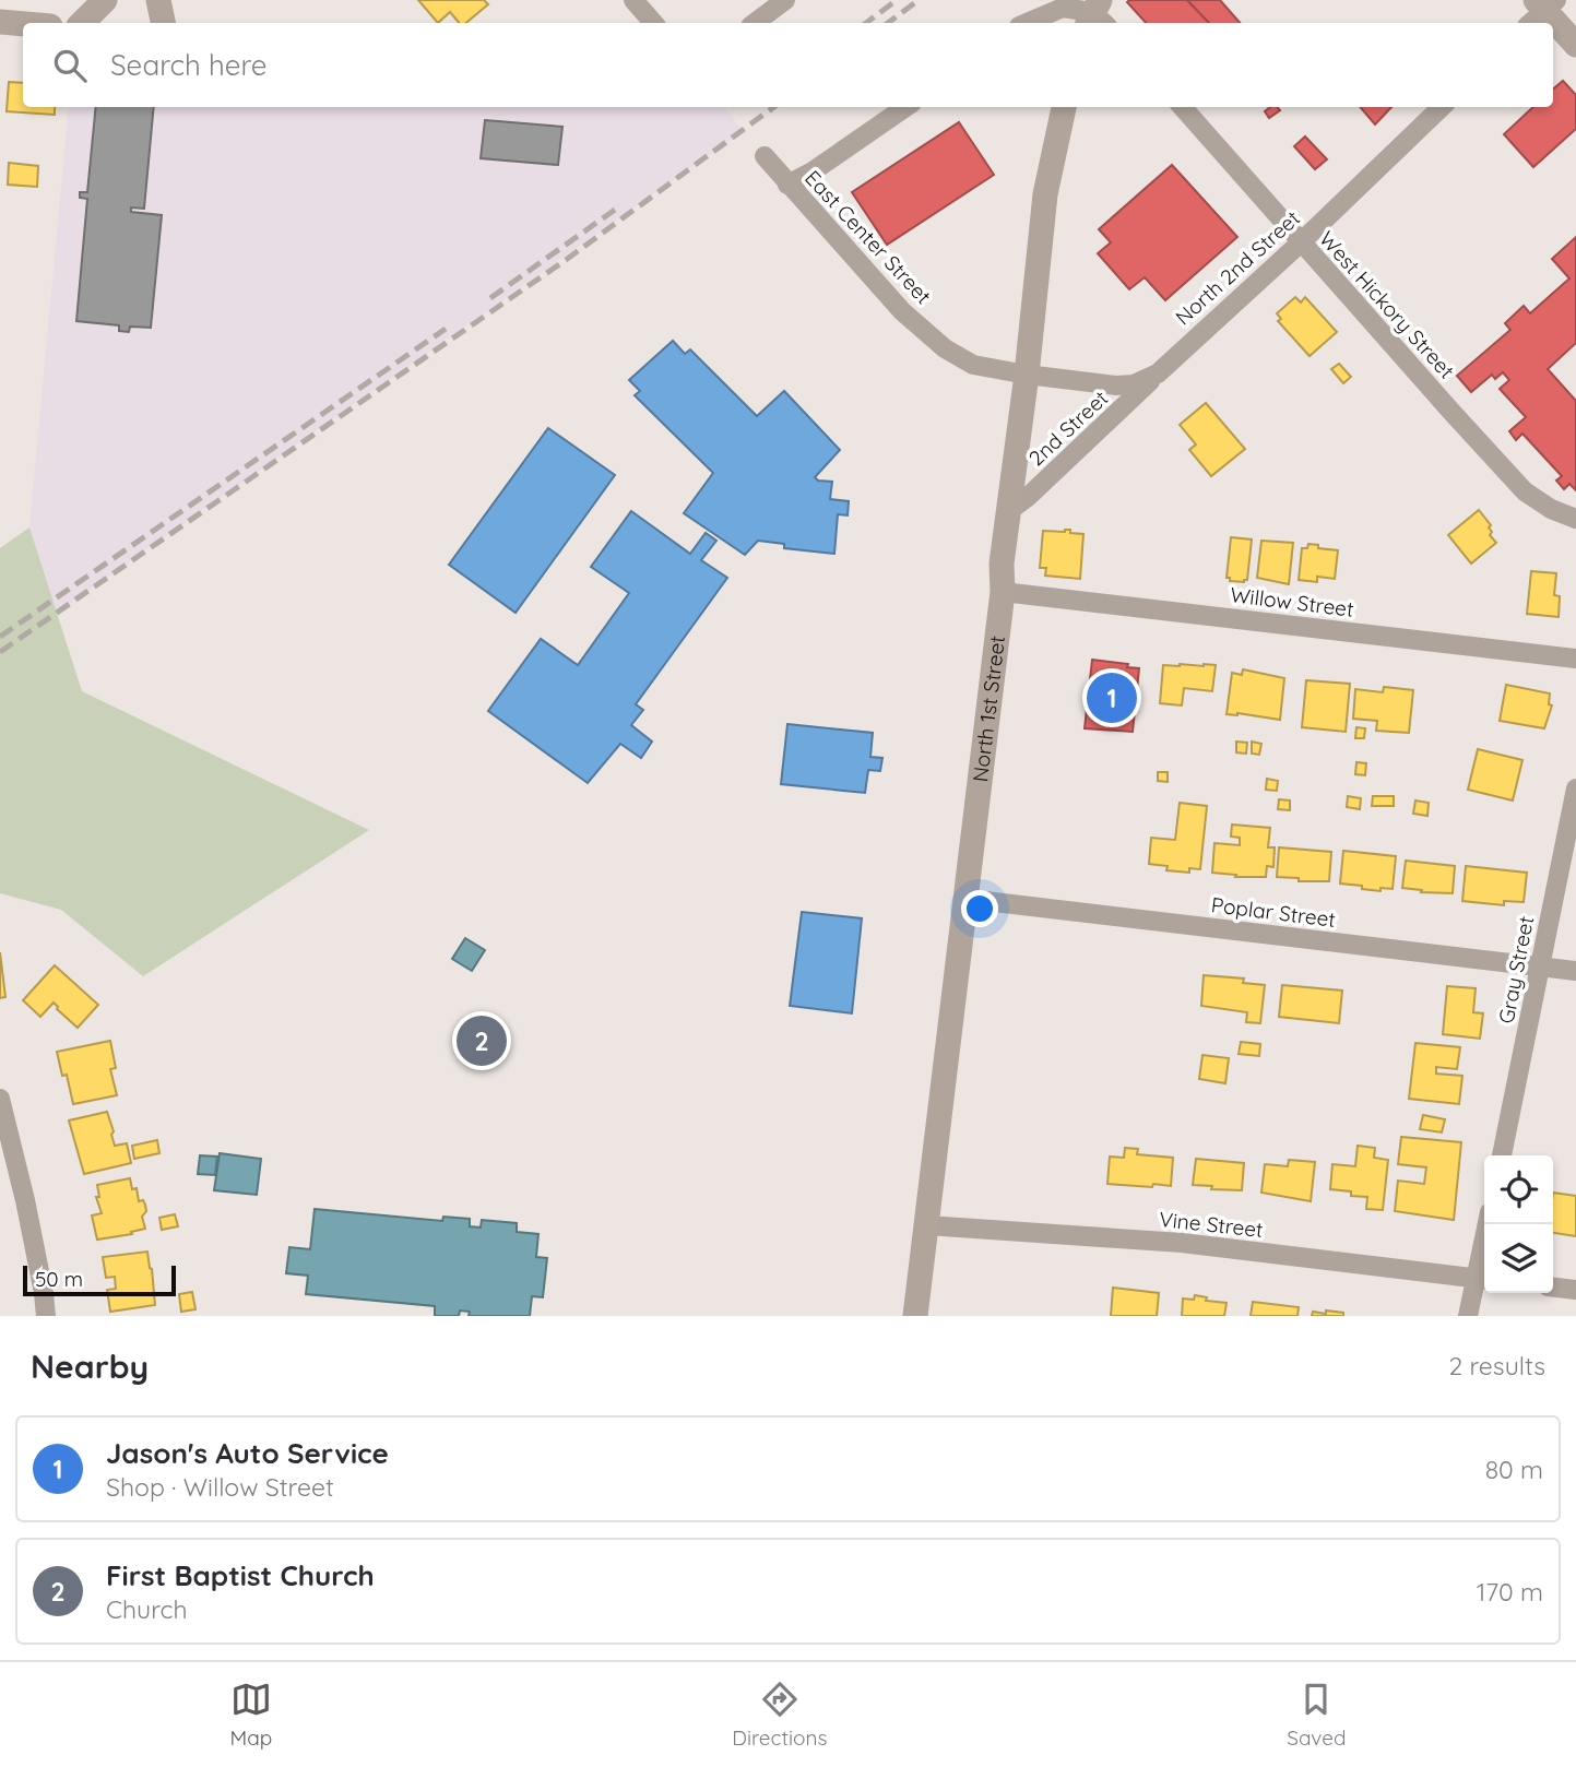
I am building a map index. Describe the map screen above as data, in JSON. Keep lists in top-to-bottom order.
{
  "streets": {
    "main road": ["North 1st Street"],
    "street": [
      "East Center Street",
      "North 2nd Street",
      "West Hickory Street",
      "2nd Street",
      "Willow Street",
      "Poplar Street",
      "Gray Street",
      "Vine Street"
    ]
  },
  "crossings": [
    ["East Center Street", "North 2nd Street"],
    ["East Center Street", "North 1st Street"],
    ["North 2nd Street", "West Hickory Street"],
    ["North 2nd Street", "2nd Street"],
    ["North 2nd Street", "North 1st Street"],
    ["2nd Street", "North 1st Street"],
    ["Willow Street", "North 1st Street"],
    ["North 1st Street", "Poplar Street"],
    ["North 1st Street", "Vine Street"],
    ["Poplar Street", "Gray Street"]
  ],
  "scale_bar": "50 m",
  "page": {
    "search": "Search here",
    "pins": ["1", "2"],
    "scale": "50 m",
    "heading": ["Nearby", "2 results"],
    "list": [
      {
        "mark": "1",
        "name": "Jason's Auto Service",
        "note": "Shop · Willow Street",
        "value": "80 m"
      },
      {
        "mark": "2",
        "name": "First Baptist Church",
        "note": "Church",
        "value": "170 m"
      }
    ],
    "nav": ["Map", "Directions", "Saved"]
  }
}
